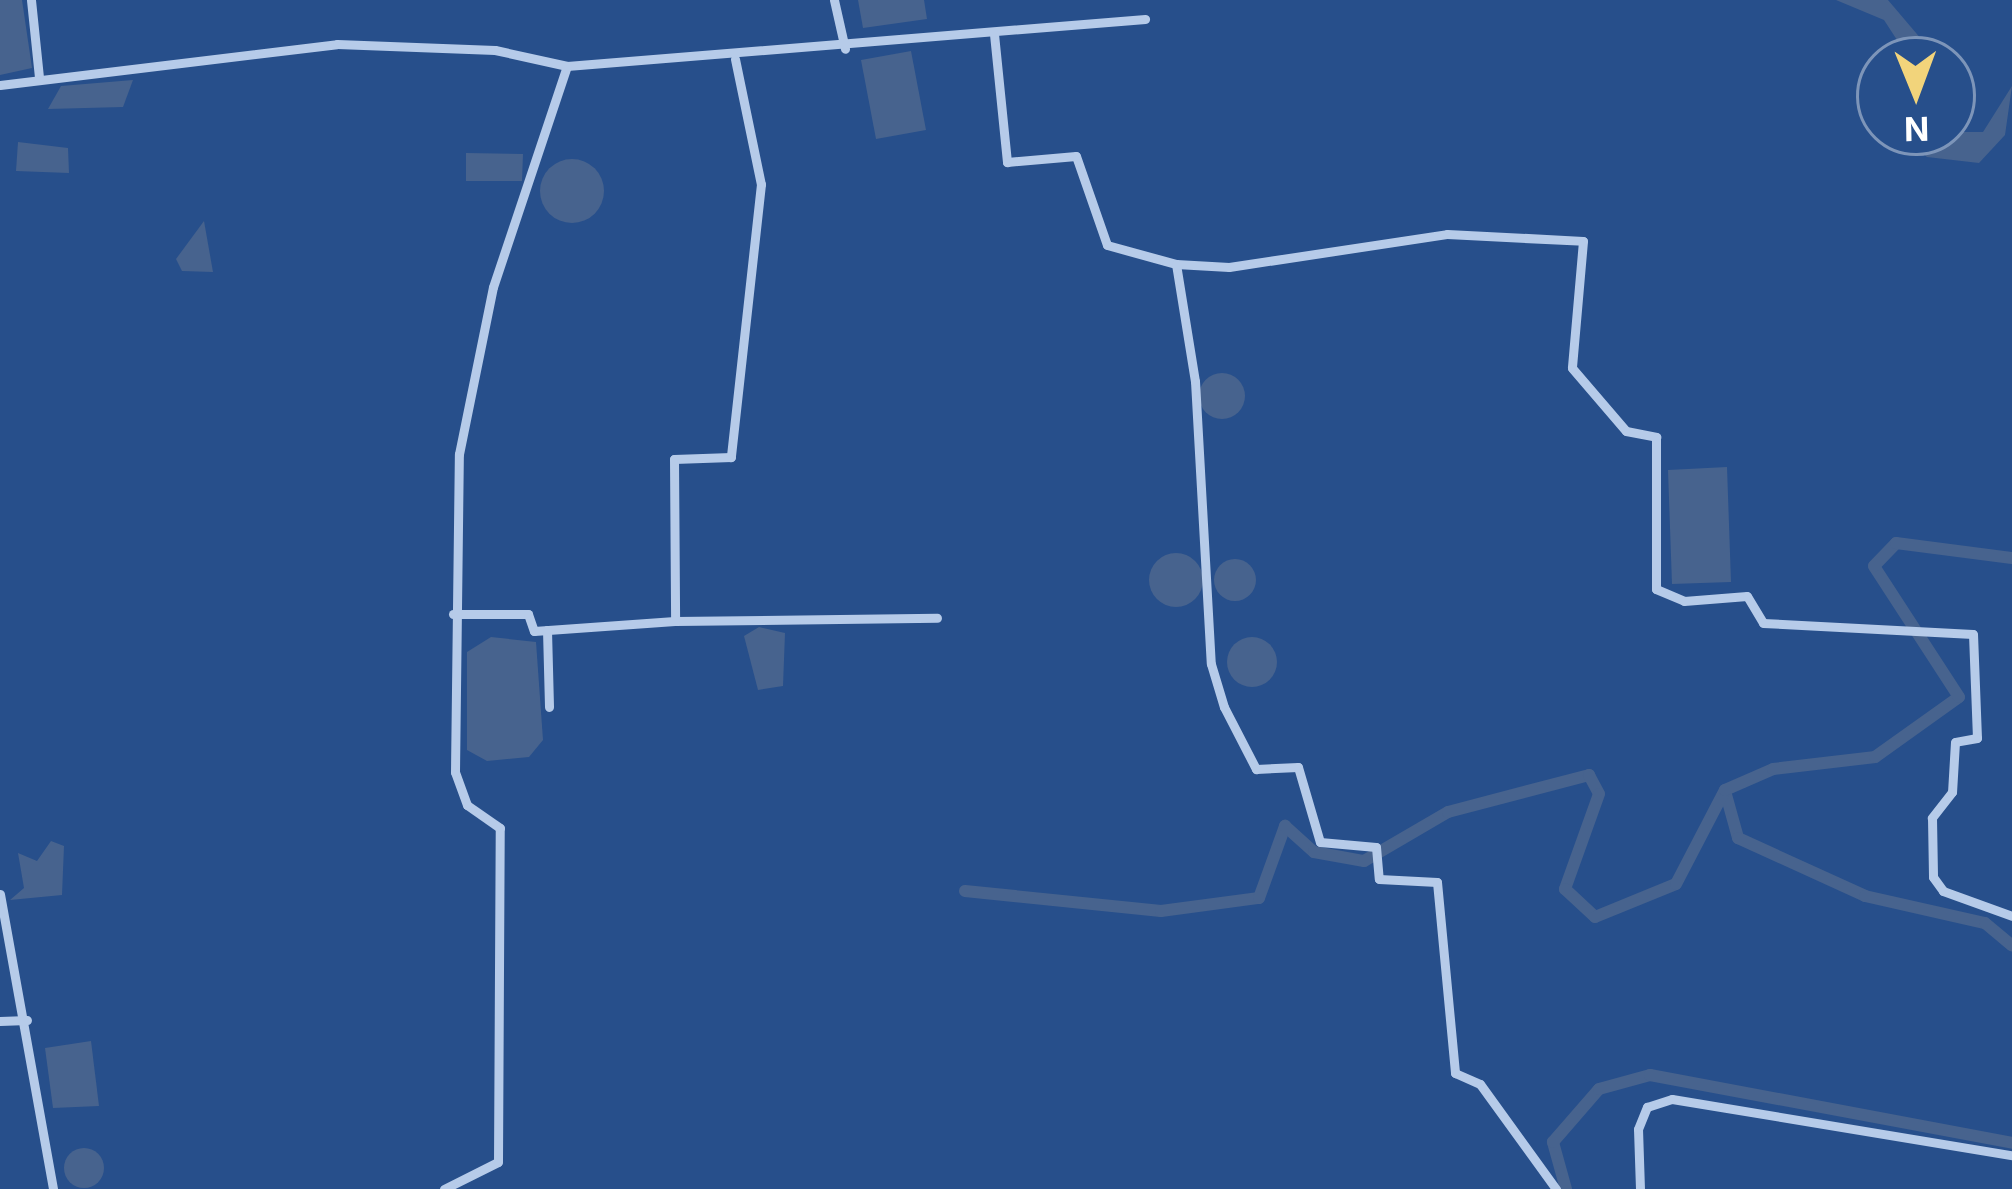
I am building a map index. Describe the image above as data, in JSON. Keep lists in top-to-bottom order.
{
  "north": "bottom"
}
